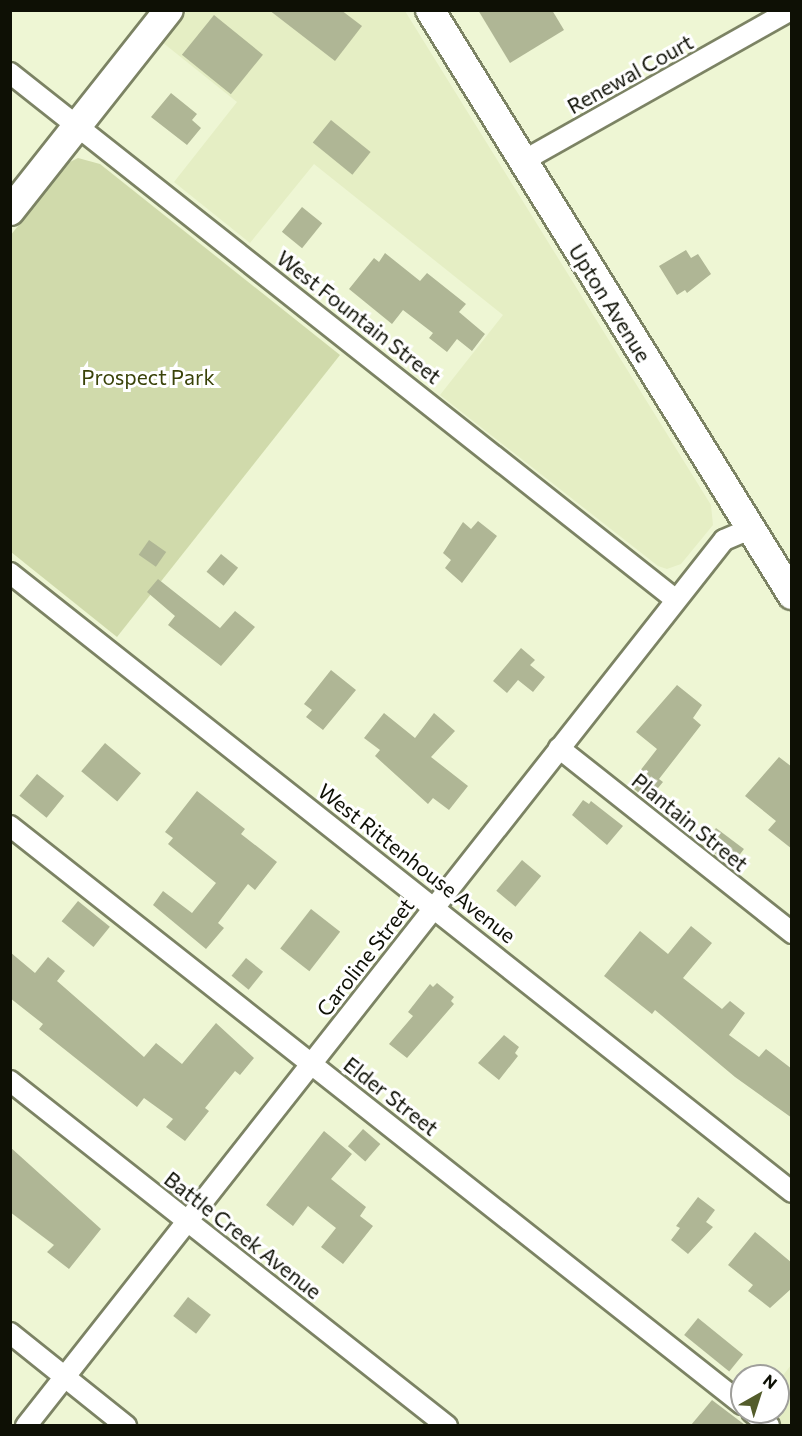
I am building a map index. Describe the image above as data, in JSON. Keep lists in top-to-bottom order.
{
  "streets": {
    "street": [
      "Renewal Court",
      "Upton Avenue",
      "West Fountain Street",
      "Plantain Street",
      "West Rittenhouse Avenue",
      "Caroline Street",
      "Elder Street",
      "Battle Creek Avenue"
    ]
  },
  "crossings": [
    ["Renewal Court", "Upton Avenue"],
    ["Upton Avenue", "Caroline Street"],
    ["West Fountain Street", "Caroline Street"],
    ["Plantain Street", "Caroline Street"],
    ["West Rittenhouse Avenue", "Caroline Street"],
    ["Caroline Street", "Elder Street"],
    ["Caroline Street", "Battle Creek Avenue"]
  ],
  "parks": ["Prospect Park"],
  "north": "top right"
}
